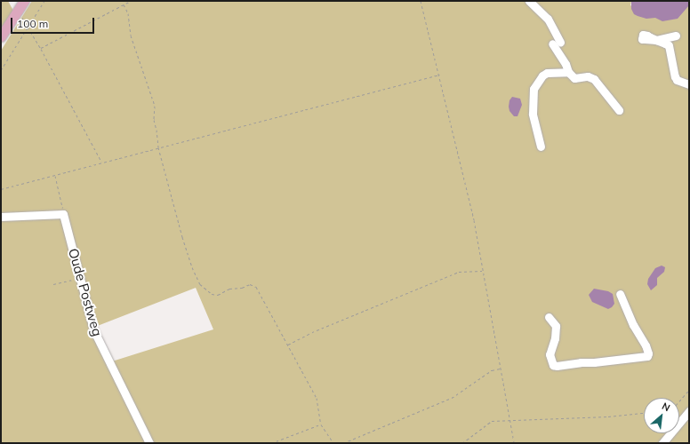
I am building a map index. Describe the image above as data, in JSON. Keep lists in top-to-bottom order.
{
  "streets": {
    "street": ["Oude Postweg"]
  },
  "scale_bar": "100 m",
  "north": "top right"
}
